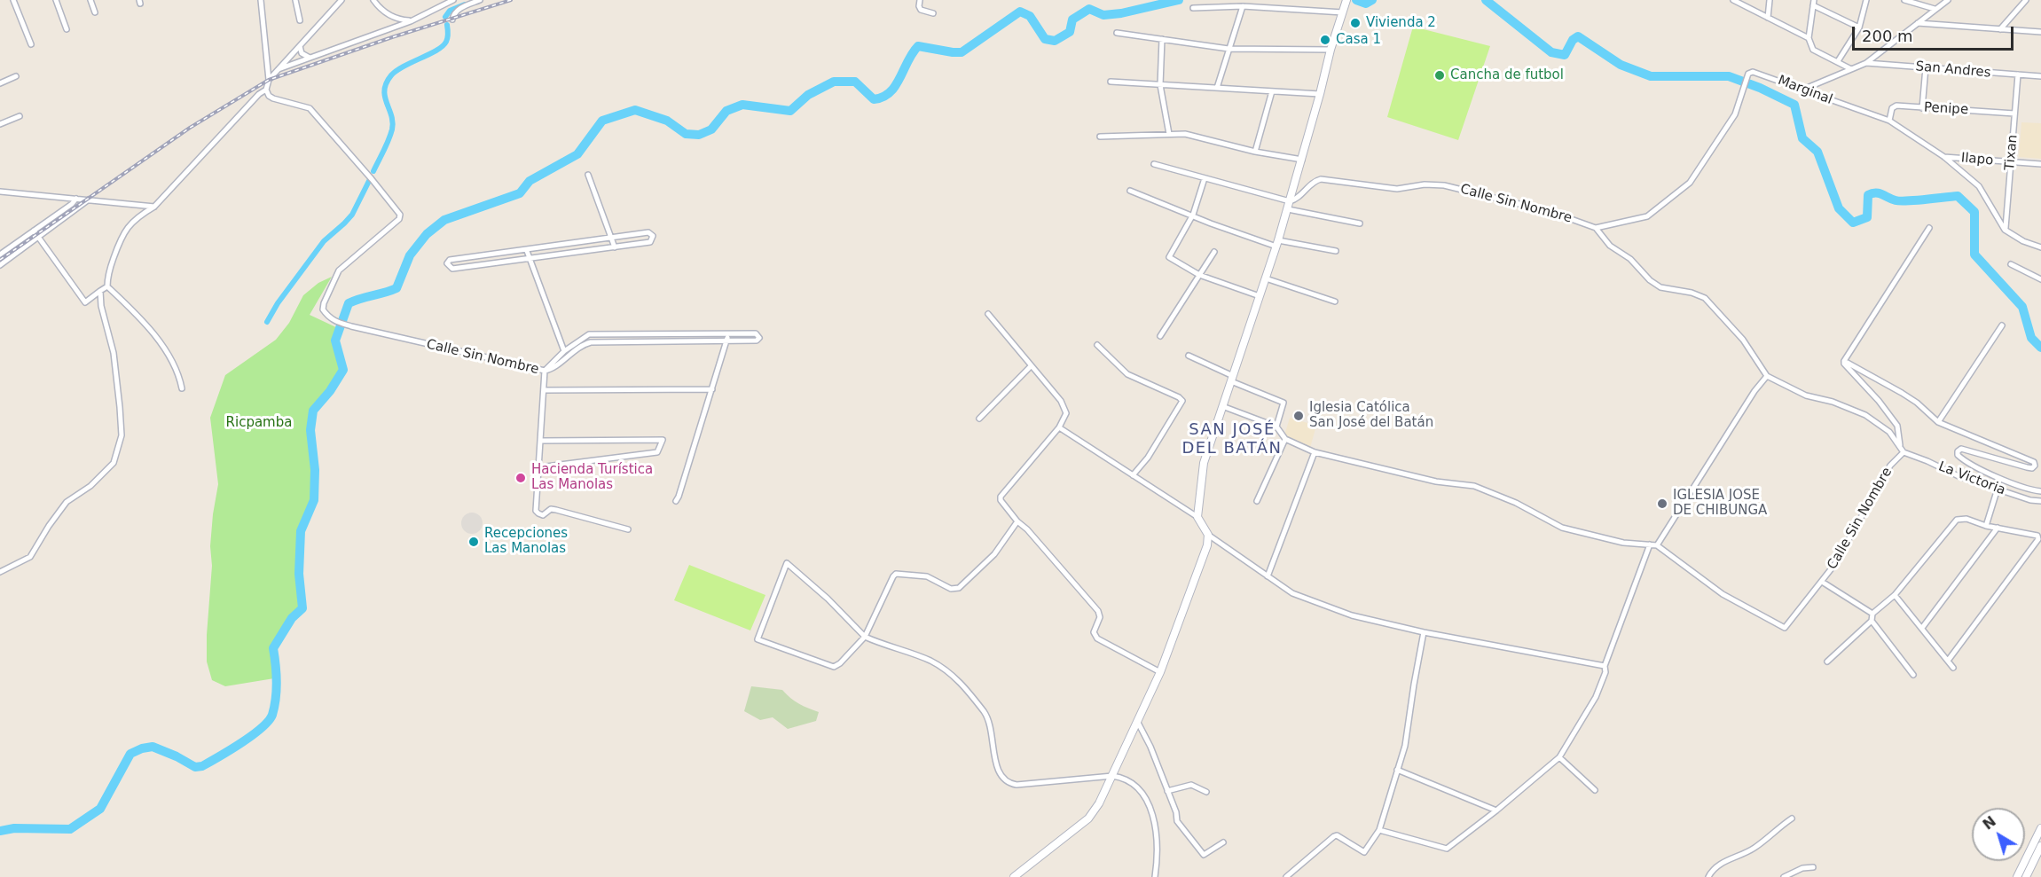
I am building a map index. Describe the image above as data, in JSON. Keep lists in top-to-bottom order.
{
  "streets": {
    "street": [
      "San Andres",
      "Marginal",
      "Penipe",
      "Tixan",
      "Ilapo",
      "Calle Sin Nombre",
      "La Victoria"
    ]
  },
  "crossings": [
    ["San Andres", "Tixan"],
    ["Marginal", "Penipe"],
    ["Marginal", "Tixan"],
    ["Marginal", "Ilapo"],
    ["Marginal", "Calle Sin Nombre"],
    ["Penipe", "Tixan"],
    ["Tixan", "Ilapo"],
    ["Calle Sin Nombre", "La Victoria"]
  ],
  "districts": ["SAN JOSÉ DEL BATÁN"],
  "parks": ["Ricpamba"],
  "places": [
    "Vivienda 2",
    "Casa 1",
    "Cancha de futbol",
    "Iglesia Católica San José del Batán",
    "Hacienda Turística Las Manolas",
    "IGLESIA JOSE DE CHIBUNGA",
    "Recepciones Las Manolas"
  ],
  "scale_bar": "200 m",
  "north": "top left"
}
